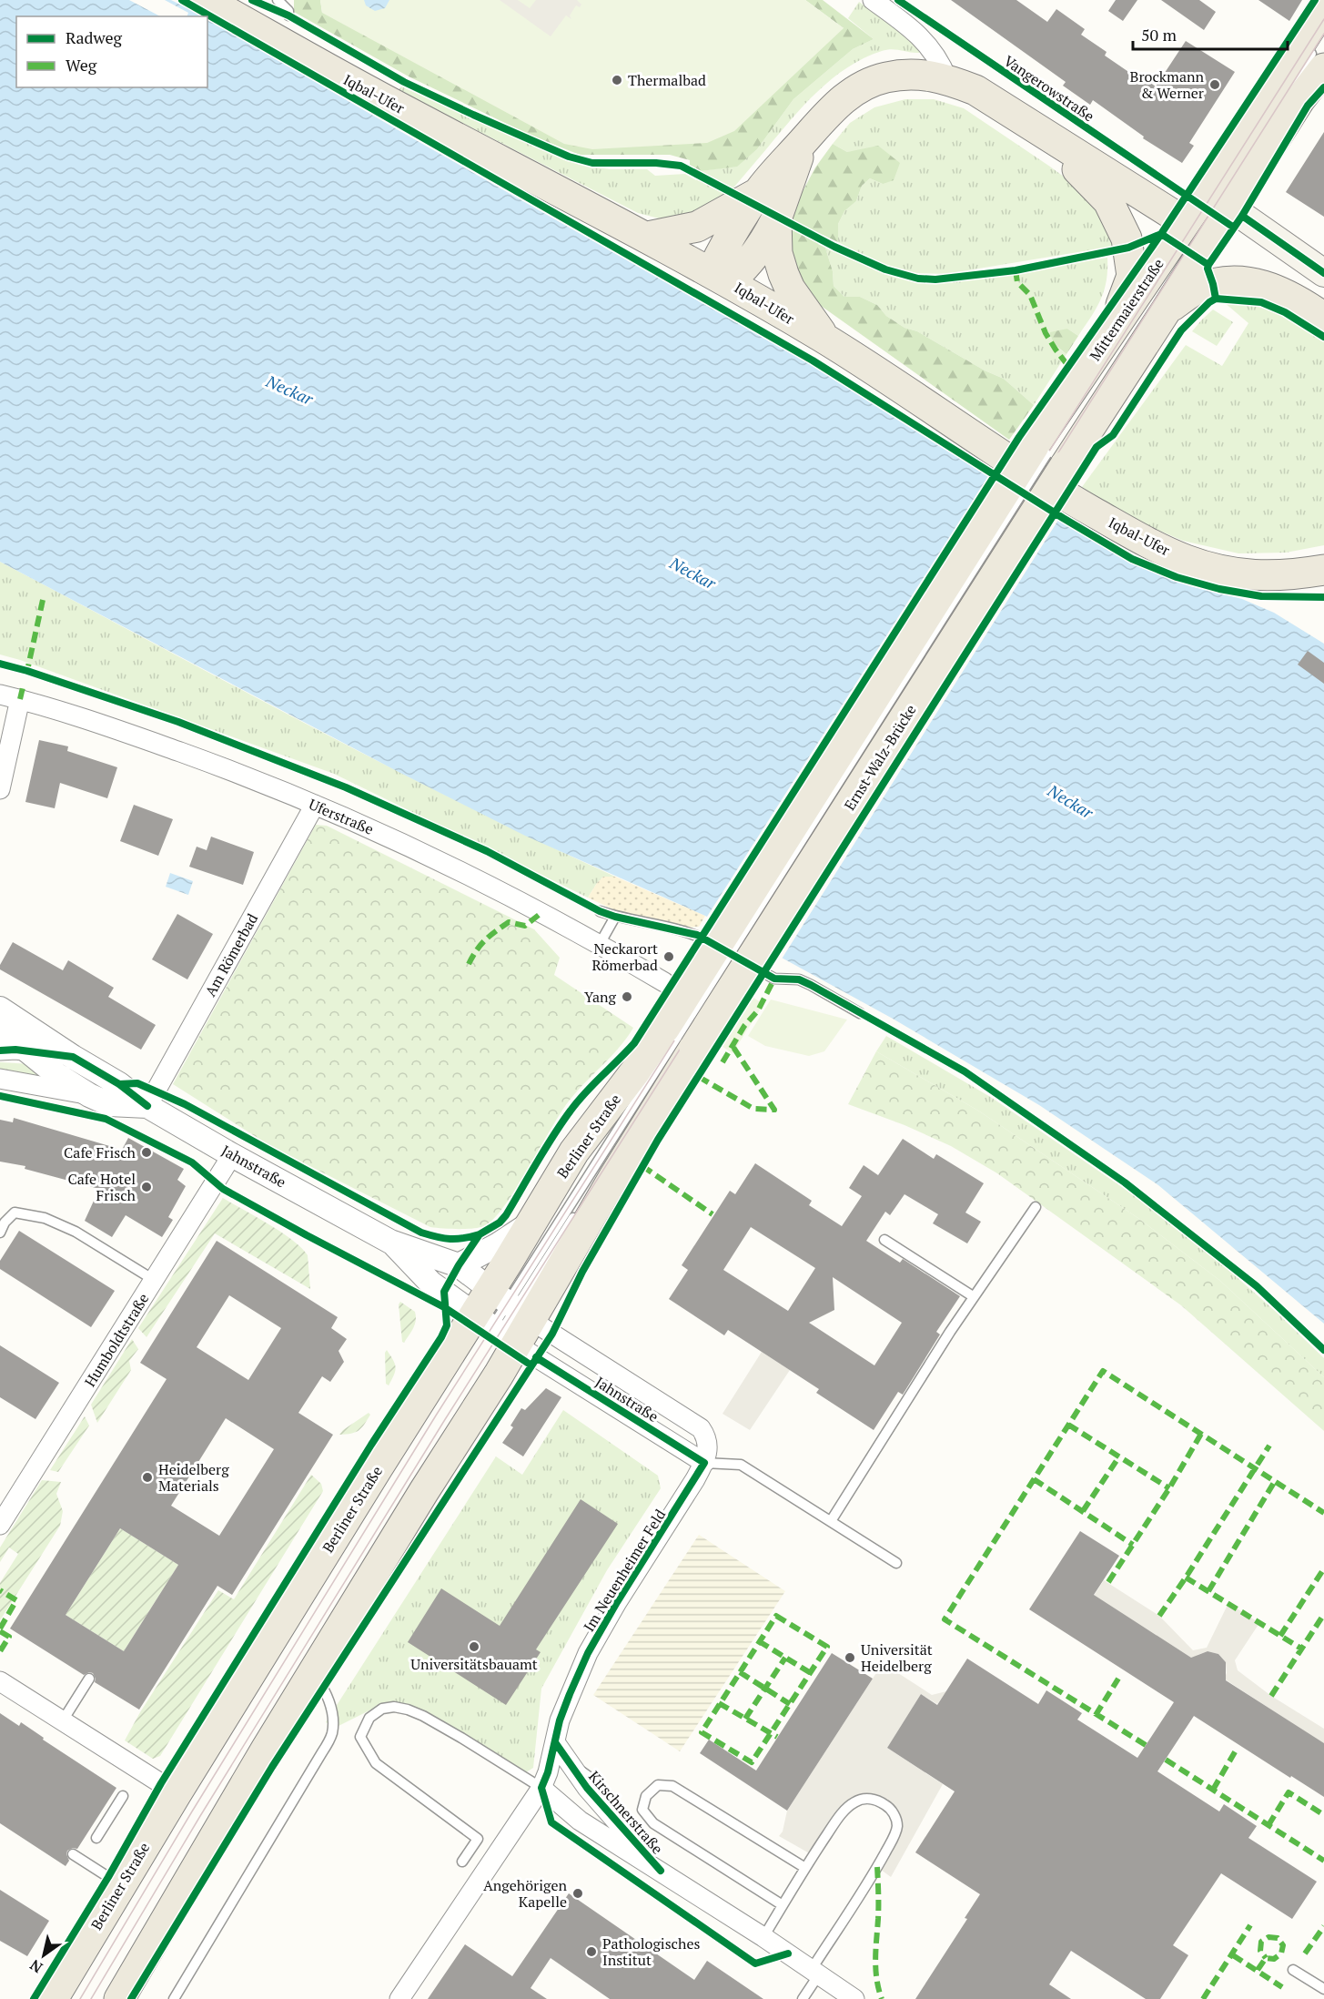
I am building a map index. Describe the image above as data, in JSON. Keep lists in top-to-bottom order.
{
  "streets": {
    "main road": ["Iqbal-Ufer", "Mittermaierstraße", "Berliner Straße"],
    "street": [
      "Uferstraße",
      "Am Römerbad",
      "Jahnstraße",
      "Humboldtstraße",
      "Im Neuenheimer Feld",
      "Kirschnerstraße"
    ],
    "cycle path": ["Vangerowstraße", "Ernst-Walz-Brücke"]
  },
  "crossings": [
    ["Uferstraße", "Am Römerbad"],
    ["Am Römerbad", "Jahnstraße"],
    ["Berliner Straße", "Jahnstraße"],
    ["Jahnstraße", "Humboldtstraße"],
    ["Jahnstraße", "Im Neuenheimer Feld"],
    ["Im Neuenheimer Feld", "Kirschnerstraße"]
  ],
  "water": ["Neckar"],
  "places": [
    "Thermalbad",
    "Brockmann & Werner",
    "Neckarort Römerbad",
    "Yang",
    "Cafe Frisch",
    "Cafe Hotel Frisch",
    "Heidelberg Materials",
    "Universitätsbauamt",
    "Universität Heidelberg",
    "Angehörigen Kapelle",
    "Pathologisches Institut"
  ],
  "legend": ["Radweg", "Weg"],
  "scale_bar": "50 m",
  "north": "bottom left"
}
